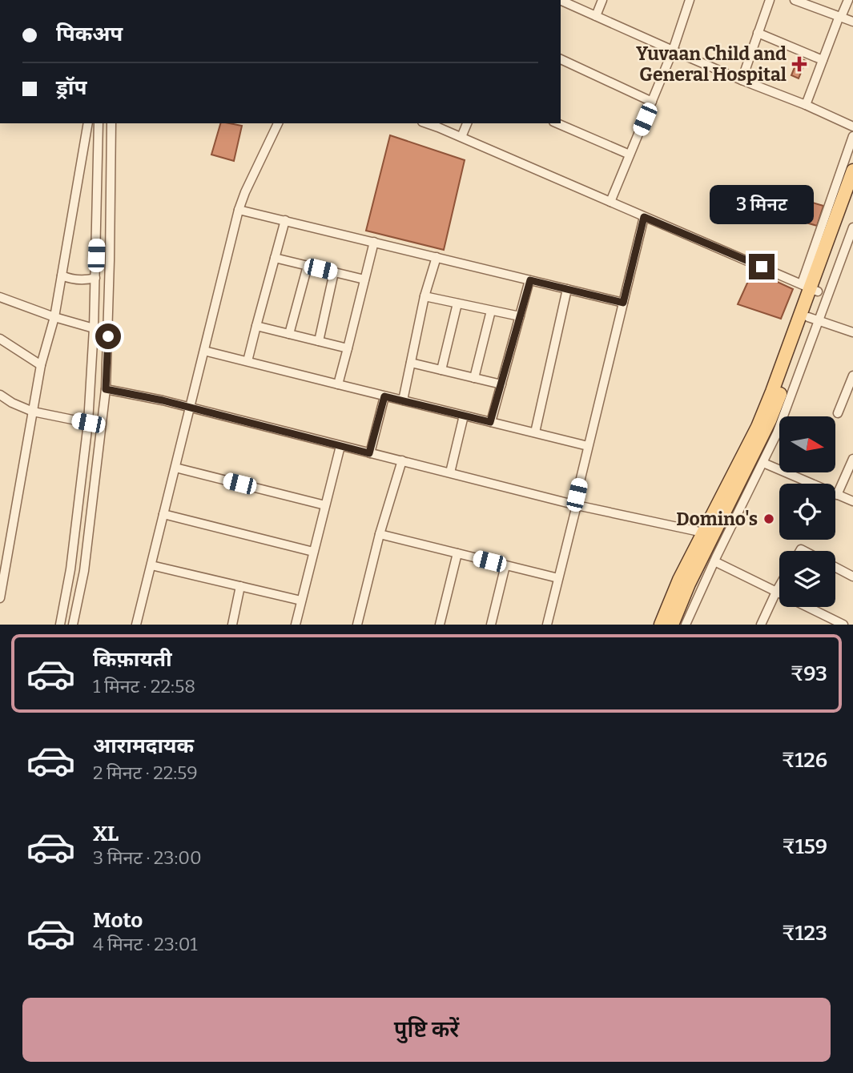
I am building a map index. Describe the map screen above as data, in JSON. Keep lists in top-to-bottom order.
{
  "places": {
    "health": ["Yuvaan Child and General Hospital"],
    "other": ["Domino's"]
  },
  "north": "right",
  "page": {
    "banner": ["पिकअप", "ड्रॉप"],
    "bubble": "3 मिनट",
    "list": [
      {
        "name": "किफ़ायती",
        "note": "1 मिनट · 22:58",
        "value": "₹93"
      },
      {
        "name": "आरामदायक",
        "note": "2 मिनट · 22:59",
        "value": "₹126"
      },
      {
        "name": "XL",
        "note": "3 मिनट · 23:00",
        "value": "₹159"
      },
      {
        "name": "Moto",
        "note": "4 मिनट · 23:01",
        "value": "₹123"
      }
    ],
    "buttons": "पुष्टि करें"
  }
}
